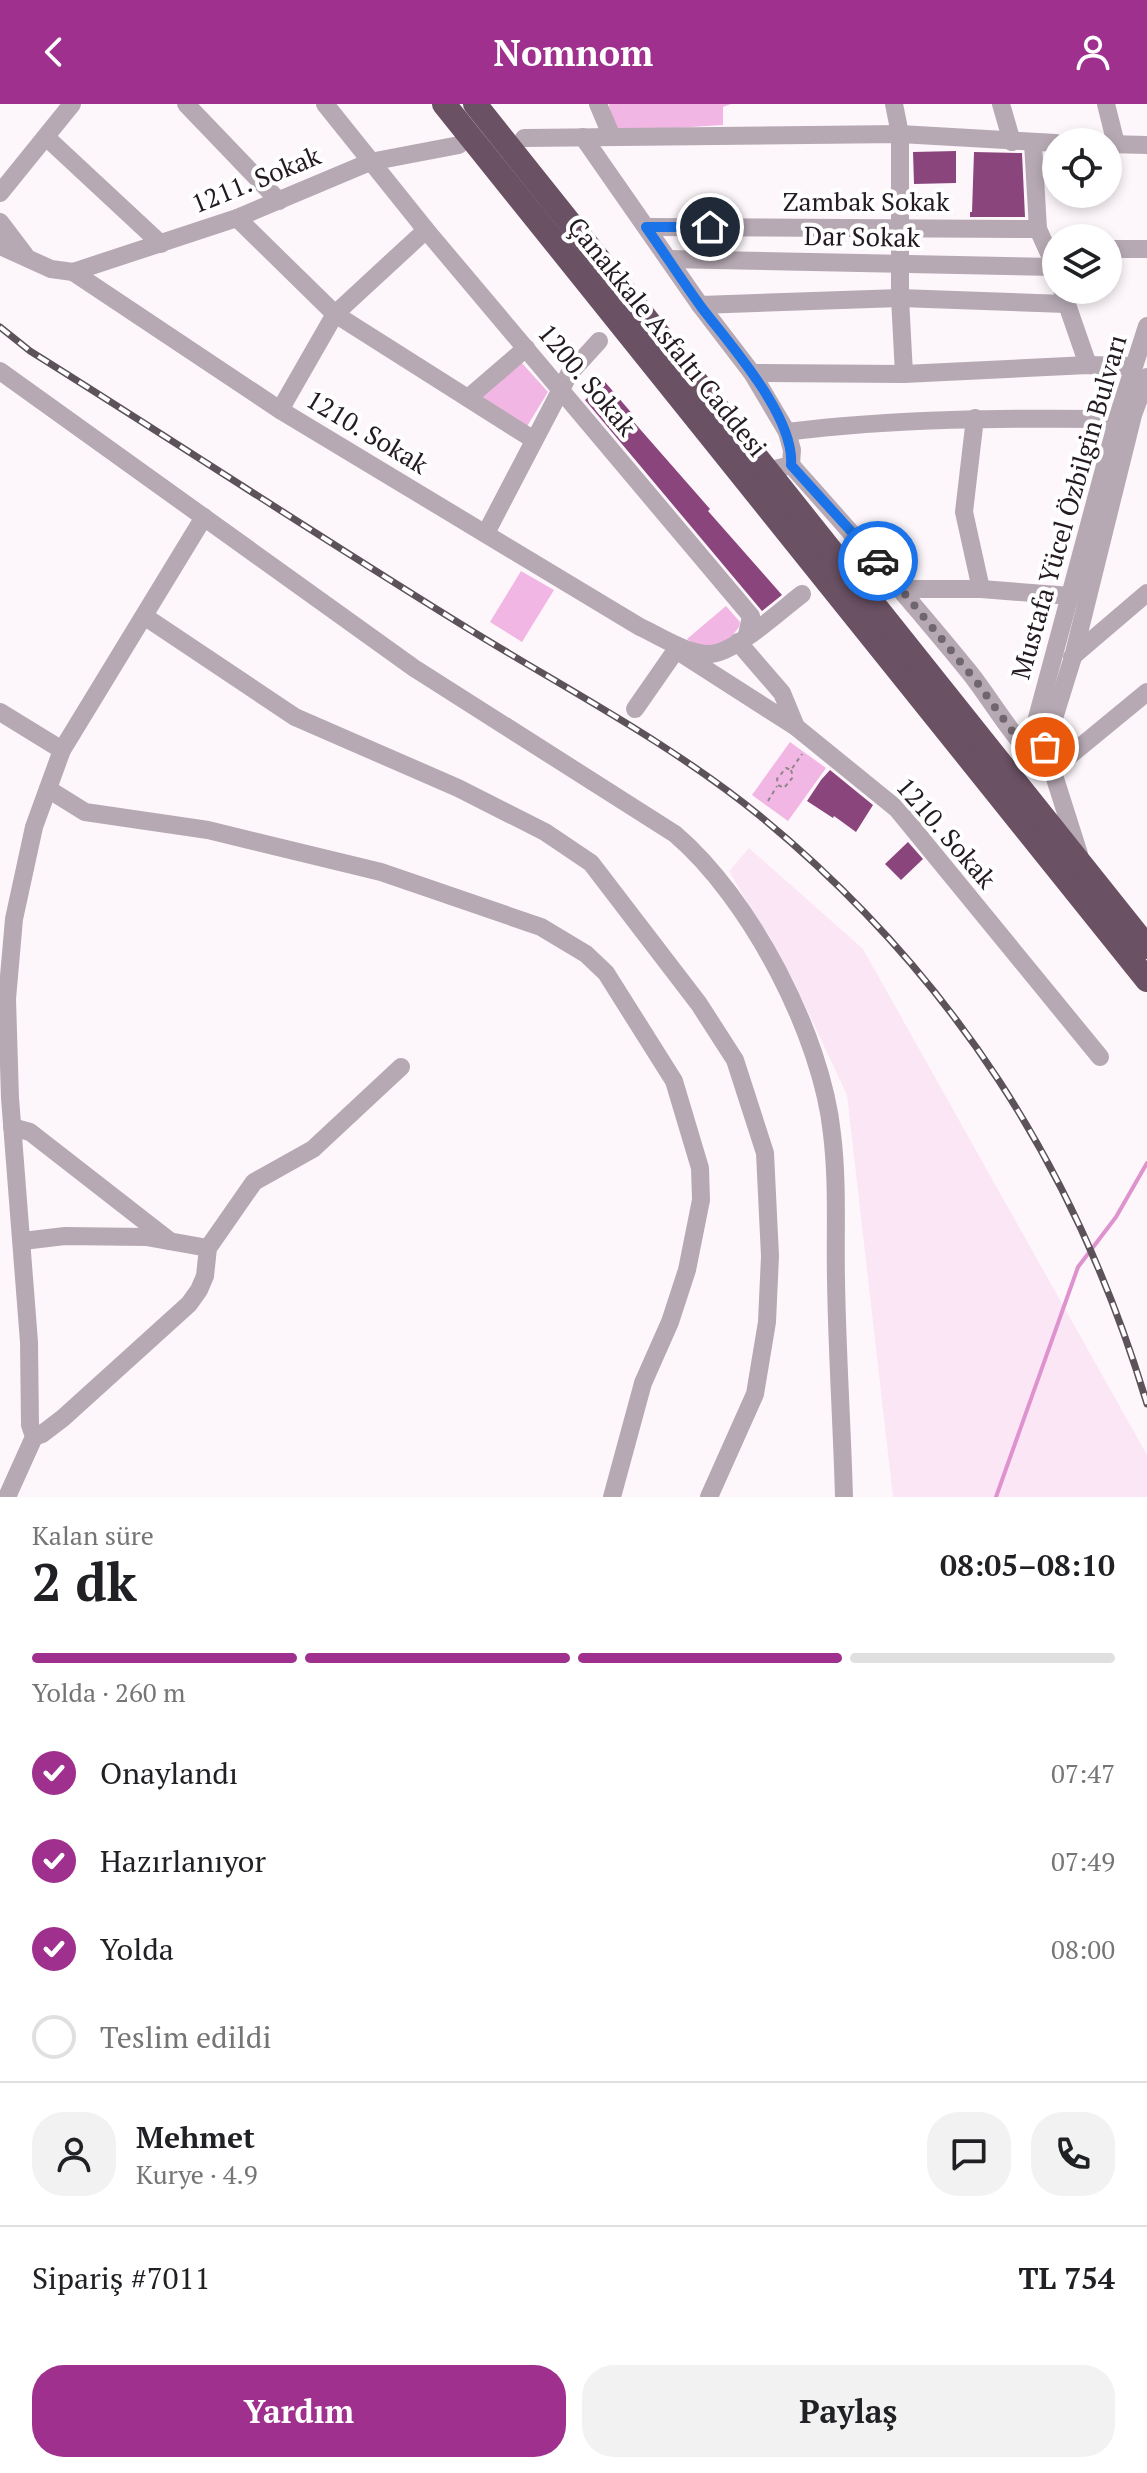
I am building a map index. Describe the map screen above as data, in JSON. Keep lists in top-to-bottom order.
{
  "streets": {
    "highway": ["Çanakkale Asfaltı Caddesi"],
    "street": [
      "1211. Sokak",
      "Zambak Sokak",
      "Dar Sokak",
      "1200. Sokak",
      "1210. Sokak",
      "Mustafa Yücel Özbilgin Bulvarı"
    ]
  },
  "crossings": [
    ["1211. Sokak", "1200. Sokak"],
    ["1211. Sokak", "1210. Sokak"],
    ["Çanakkale Asfaltı Caddesi", "Mustafa Yücel Özbilgin Bulvarı"],
    ["1200. Sokak", "1210. Sokak"]
  ],
  "page": {
    "header": "Nomnom",
    "heading": ["2 dk", "Kalan süre", "08:05–08:10"],
    "panel": [
      "Mehmet",
      "Kurye · 4.9",
      "Sipariş #7011",
      "TL 754"
    ],
    "bar": "Yolda · 260 m",
    "list": [
      ["Onaylandı", "07:47"],
      ["Hazırlanıyor", "07:49"],
      ["Yolda", "08:00"],
      "Teslim edildi"
    ],
    "buttons": ["Yardım", "Paylaş"]
  }
}
